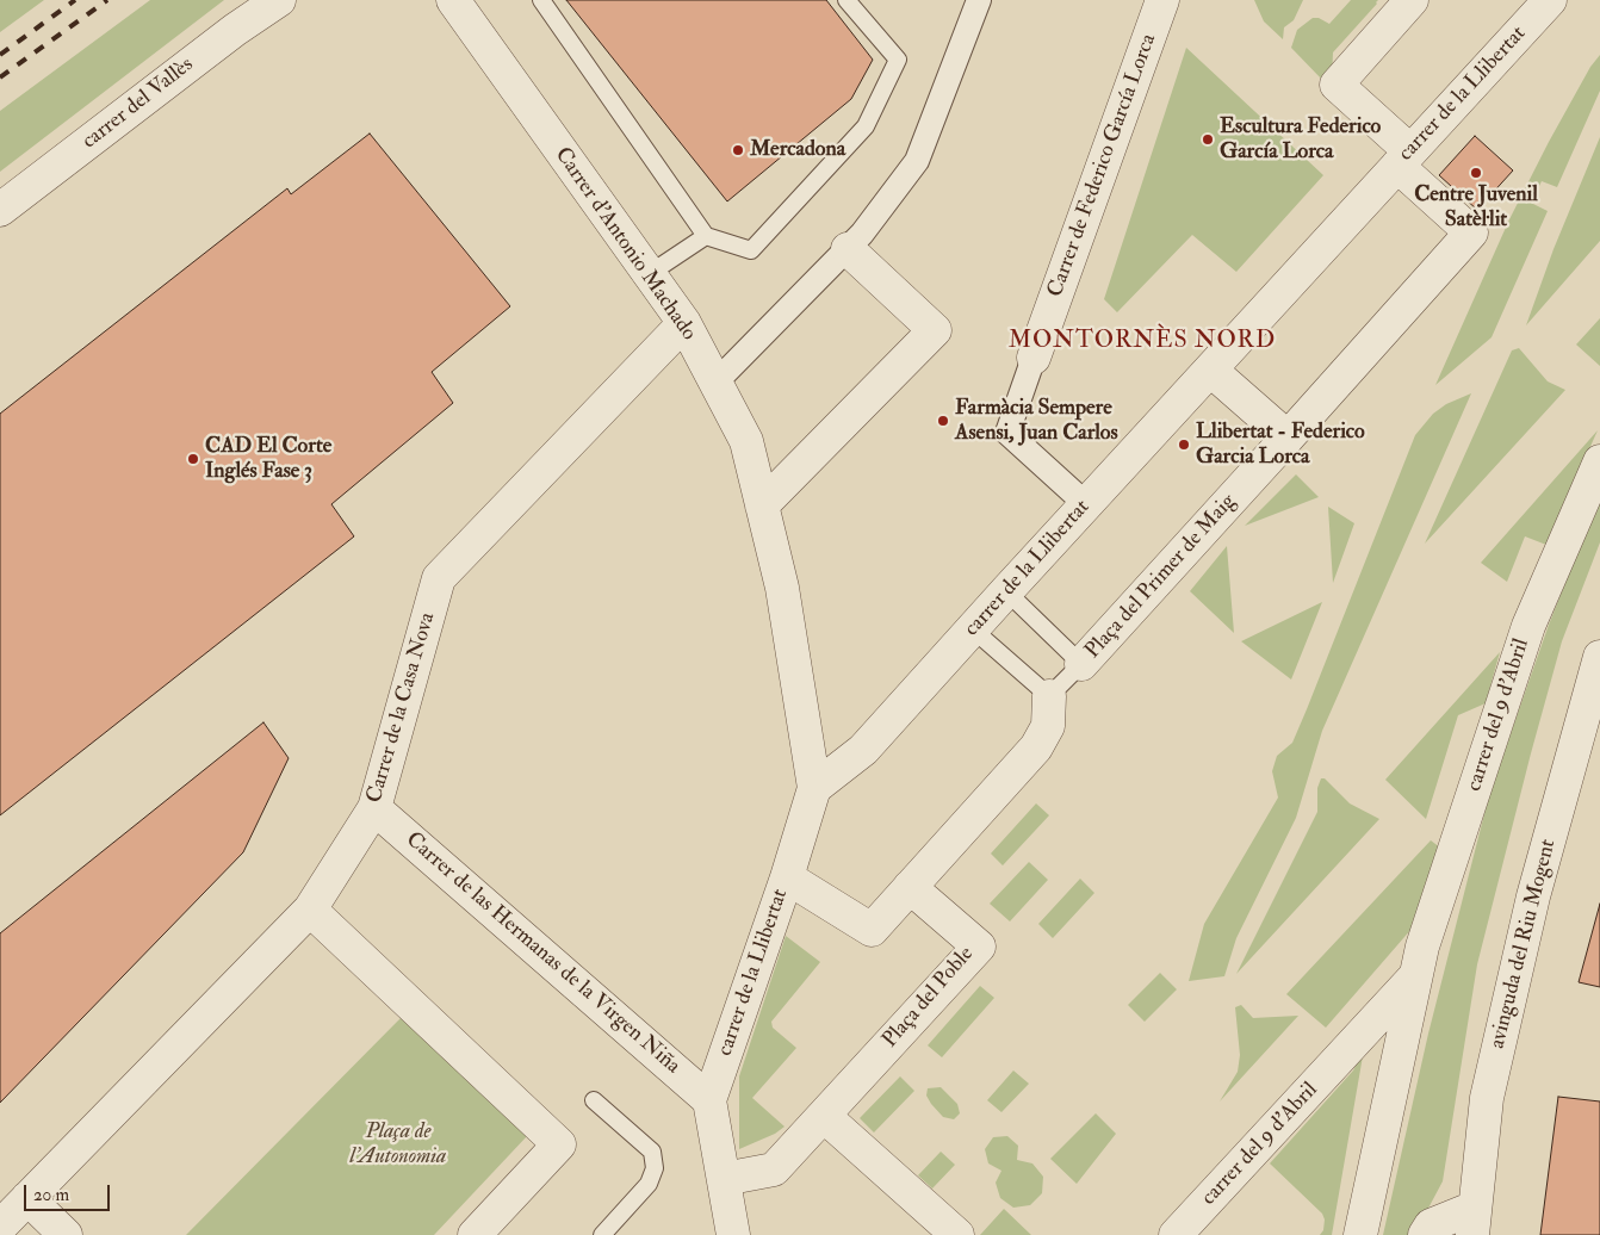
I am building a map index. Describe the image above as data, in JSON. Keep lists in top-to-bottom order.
{
  "streets": {
    "street": [
      "carrer de la Llibertat",
      "carrer del Vallès",
      "Carrer de Federico García Lorca",
      "Carrer d'Antonio Machado",
      "Plaça del Primer de Maig",
      "Carrer de la Casa Nova",
      "carrer del 9 d'Abril",
      "avinguda del Riu Mogent",
      "Carrer de las Hermanas de la Virgen Niña",
      "Plaça del Poble"
    ]
  },
  "crossings": [
    ["carrer de la Llibertat", "Carrer de Federico García Lorca"],
    ["carrer de la Llibertat", "Carrer d'Antonio Machado"],
    ["carrer de la Llibertat", "Plaça del Primer de Maig"],
    ["carrer de la Llibertat", "Carrer de las Hermanas de la Virgen Niña"],
    ["carrer de la Llibertat", "Plaça del Poble"],
    ["Carrer d'Antonio Machado", "Carrer de la Casa Nova"],
    ["Carrer de la Casa Nova", "Carrer de las Hermanas de la Virgen Niña"]
  ],
  "districts": ["MONTORNÈS NORD"],
  "parks": ["Plaça de l'Autonomia"],
  "places": [
    "Escultura Federico García Lorca",
    "Mercadona",
    "Centre Juvenil Satèl·lit",
    "Farmàcia Sempere Asensi, Juan Carlos",
    "Llibertat - Federico Garcia Lorca",
    "CAD El Corte Inglés Fase 3"
  ],
  "scale_bar": "20 m"
}
